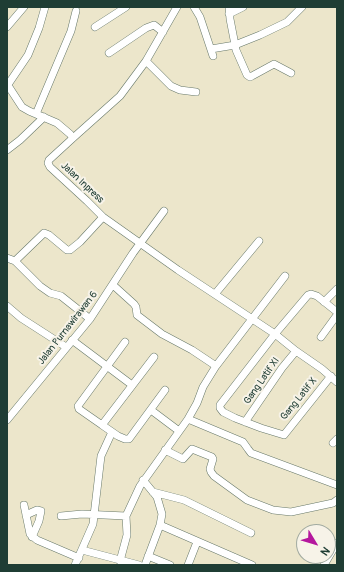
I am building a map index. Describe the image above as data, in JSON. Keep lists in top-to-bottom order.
{
  "streets": {
    "street": [
      "Jalan Inpress",
      "Jalan Purnawirawan 6",
      "Gang Latif XI",
      "Gang Latif X"
    ]
  },
  "crossings": [
    ["Jalan Inpress", "Jalan Purnawirawan 6"],
    ["Jalan Inpress", "Gang Latif XI"],
    ["Jalan Inpress", "Gang Latif X"],
    ["Gang Latif XI", "Gang Latif X"]
  ],
  "north": "bottom right"
}
